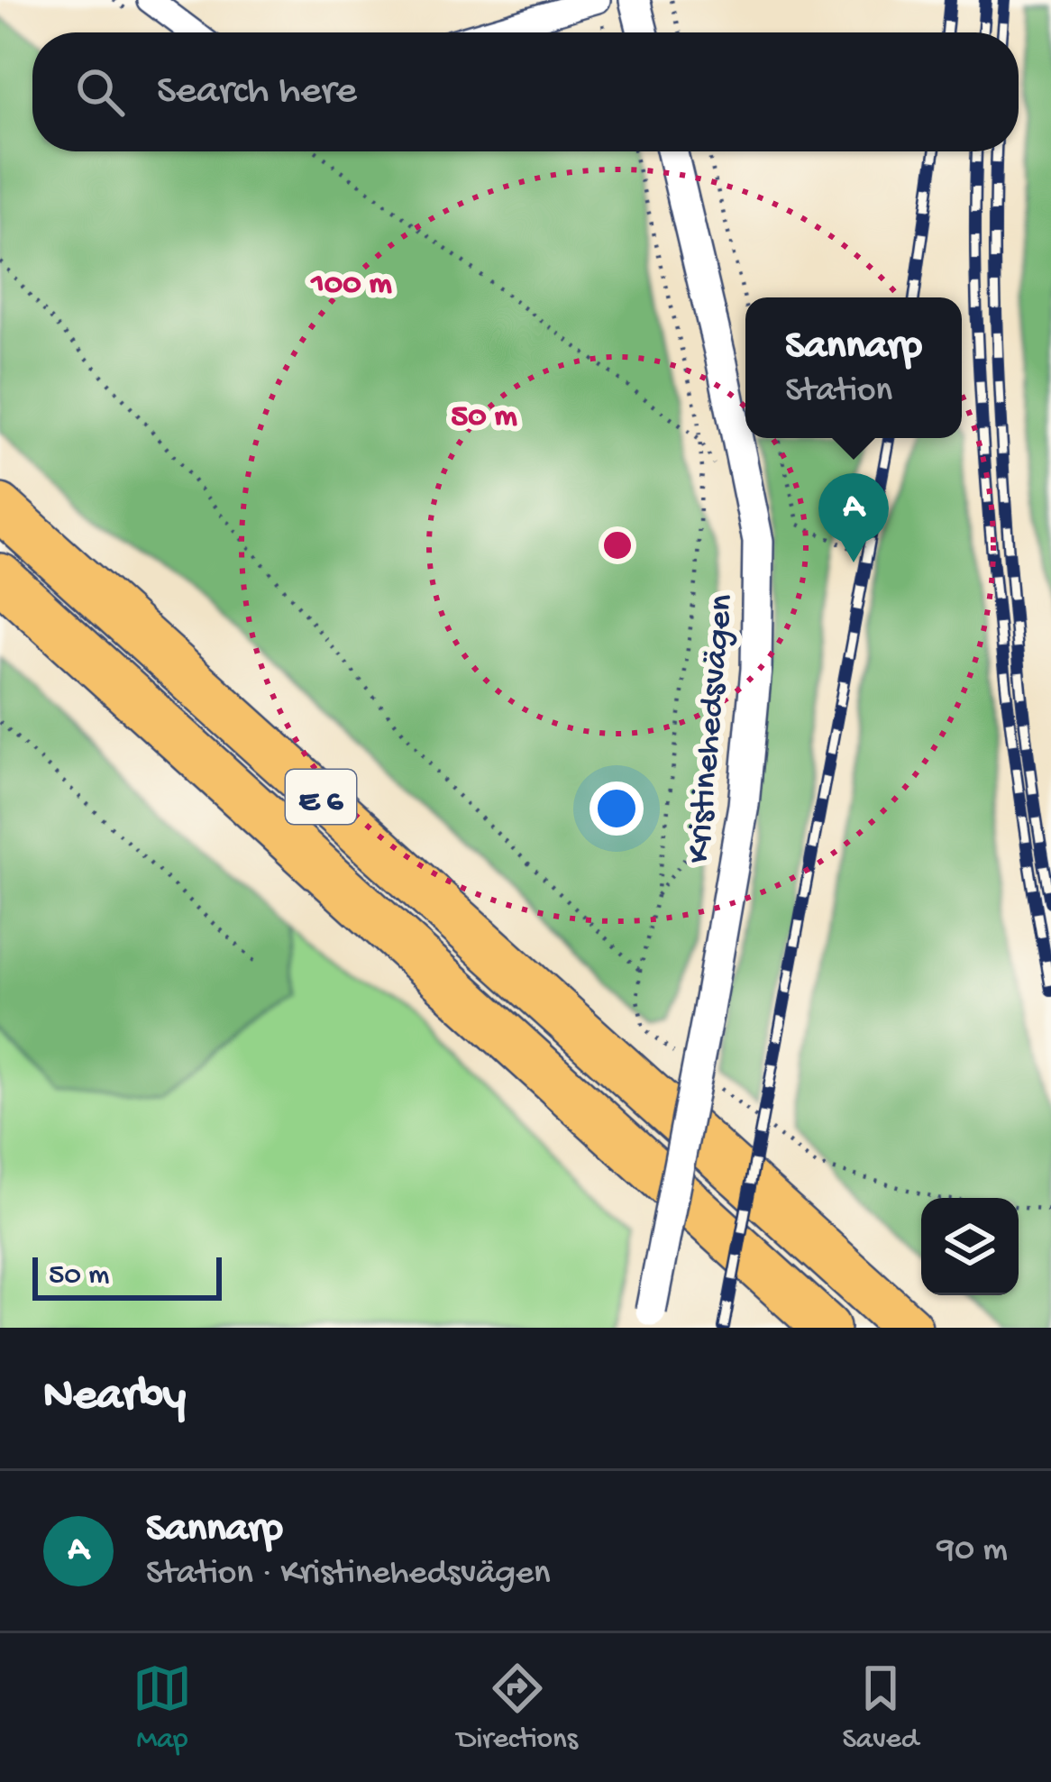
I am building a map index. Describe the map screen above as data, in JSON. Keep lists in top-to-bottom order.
{
  "streets": {
    "highway": ["E 6"],
    "street": ["Kristinehedsvägen"]
  },
  "scale_bar": "50 m",
  "page": {
    "search": "Search here",
    "popup": ["Sannarp", "Station"],
    "pins": "A",
    "scale": "50 m",
    "heading": "Nearby",
    "list": [
      {
        "mark": "A",
        "name": "Sannarp",
        "note": "Station · Kristinehedsvägen",
        "value": "90 m"
      }
    ],
    "nav": ["Map", "Directions", "Saved"]
  },
  "rings": ["100 m", "50 m"]
}
